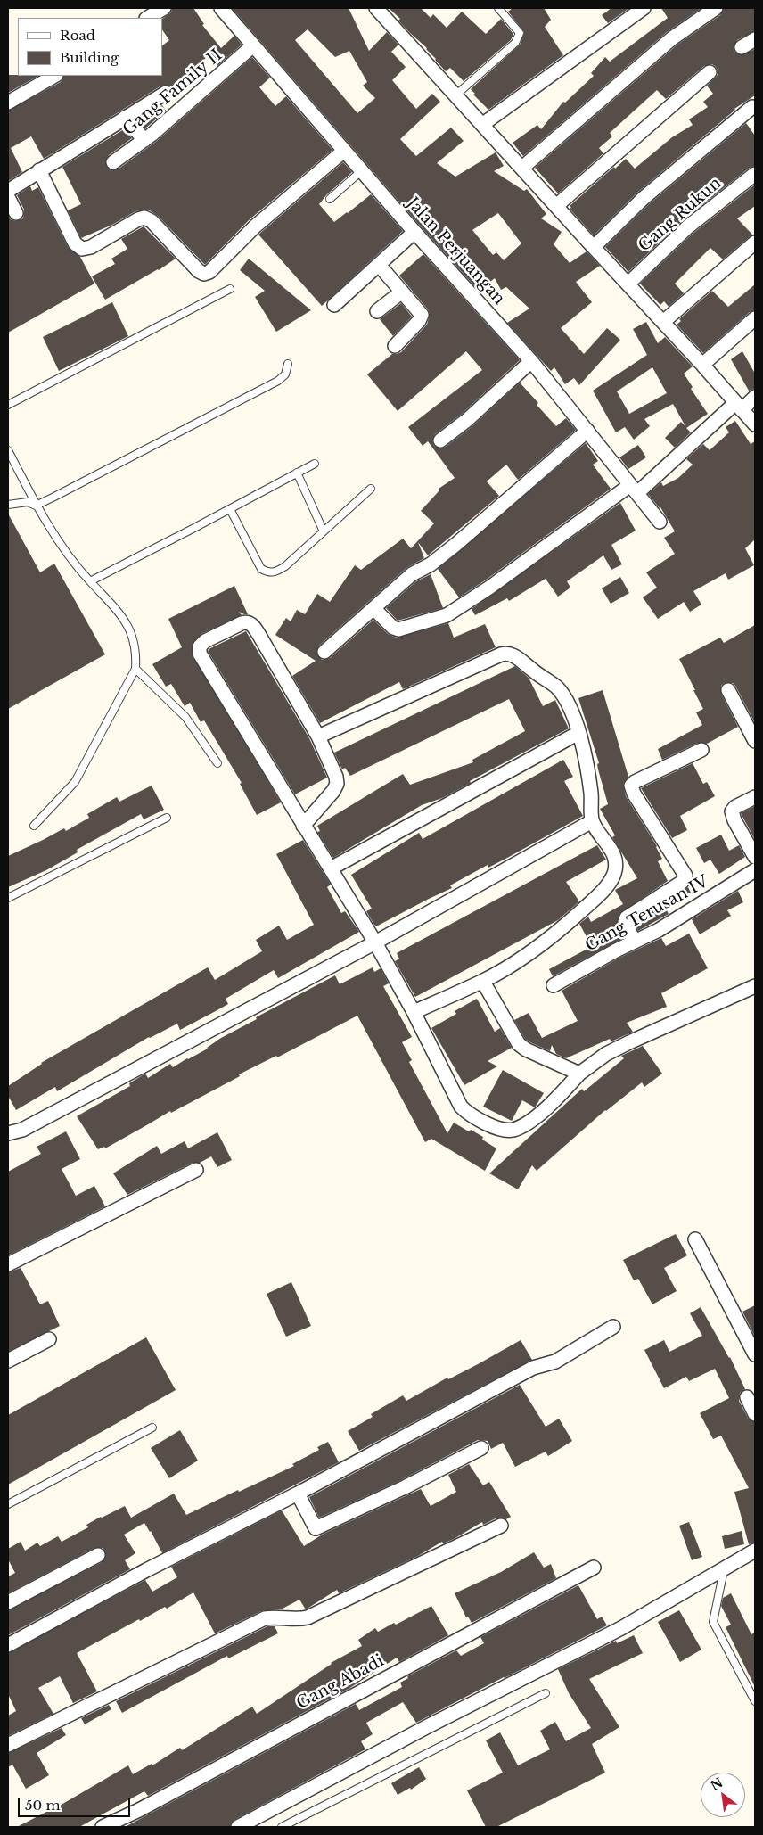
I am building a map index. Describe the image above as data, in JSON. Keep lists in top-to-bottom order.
{
  "streets": {
    "street": [
      "Gang Family II",
      "Gang Rukun",
      "Jalan Perjuangan",
      "Gang Terusan IV",
      "Gang Abadi"
    ]
  },
  "crossings": [
    ["Gang Family II", "Jalan Perjuangan"]
  ],
  "legend": ["Road", "Building"],
  "scale_bar": "50 m",
  "north": "top left"
}
